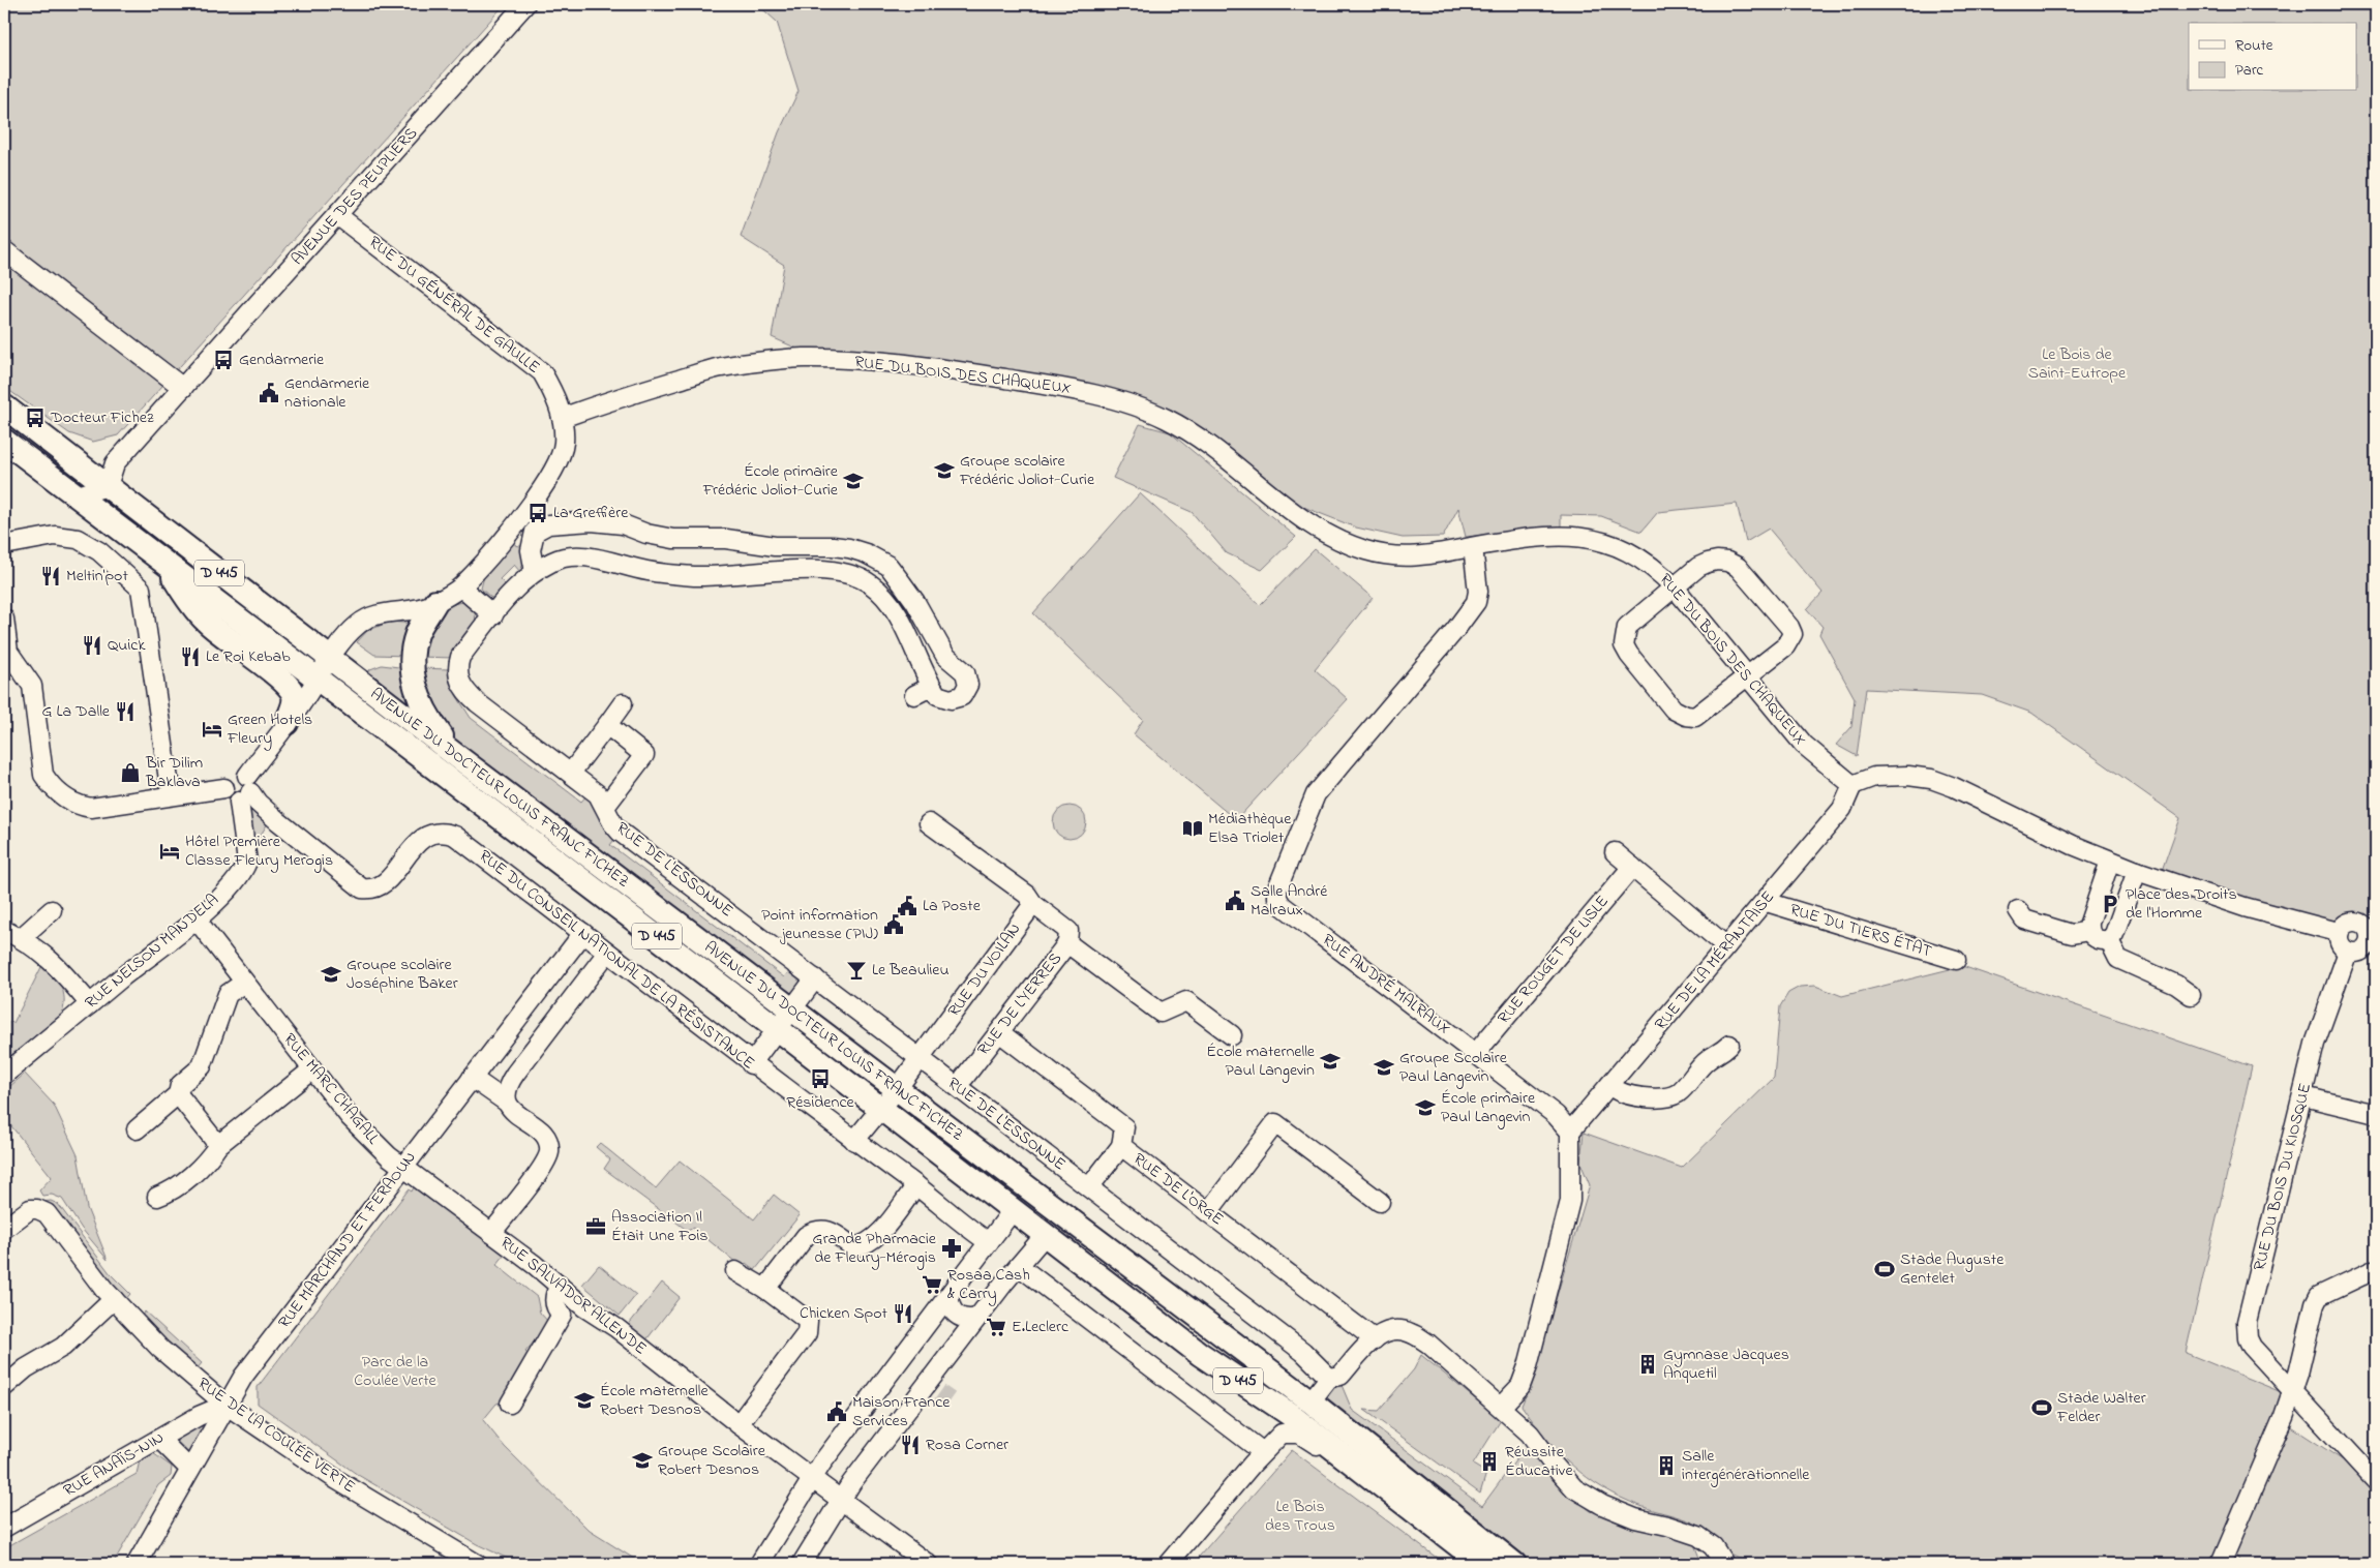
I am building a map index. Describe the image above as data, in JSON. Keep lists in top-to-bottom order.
{
  "streets": {
    "main road": ["D 445", "AVENUE DU DOCTEUR LOUIS FRANC FICHEZ"],
    "street": [
      "AVENUE DES PEUPLIERS",
      "RUE DU GÉNÉRAL DE GAULLE",
      "RUE DU BOIS DES CHAQUEUX",
      "RUE DE L'ESSONNE",
      "RUE DU TIERS ÉTAT",
      "RUE NELSON MANDELA",
      "RUE DU CONSEIL NATIONAL DE LA RÉSISTANCE",
      "RUE ROUGET DE LISLE",
      "RUE DE LA MÉRANTAISE",
      "RUE DU VOILAN",
      "RUE ANDRÉ MALRAUX",
      "RUE DE L'YERRES",
      "RUE MARC CHAGALL",
      "RUE DU BOIS DU KIOSQUE",
      "RUE DE L'ORGE",
      "RUE MARCHAND ET FERAOUN",
      "RUE SALVADOR ALLENDE",
      "RUE DE LA COULÉE VERTE",
      "RUE ANAÏS-NIN"
    ]
  },
  "crossings": [
    ["AVENUE DES PEUPLIERS", "RUE DU GÉNÉRAL DE GAULLE"],
    ["AVENUE DES PEUPLIERS", "AVENUE DU DOCTEUR LOUIS FRANC FICHEZ"],
    ["RUE DU GÉNÉRAL DE GAULLE", "RUE DU BOIS DES CHAQUEUX"],
    ["RUE DU GÉNÉRAL DE GAULLE", "AVENUE DU DOCTEUR LOUIS FRANC FICHEZ"],
    ["RUE DU GÉNÉRAL DE GAULLE", "RUE NELSON MANDELA"],
    ["RUE DU GÉNÉRAL DE GAULLE", "RUE DU CONSEIL NATIONAL DE LA RÉSISTANCE"],
    ["RUE DU BOIS DES CHAQUEUX", "RUE DE LA MÉRANTAISE"],
    ["RUE DU BOIS DES CHAQUEUX", "RUE ANDRÉ MALRAUX"],
    ["D 445", "AVENUE DU DOCTEUR LOUIS FRANC FICHEZ"],
    ["AVENUE DU DOCTEUR LOUIS FRANC FICHEZ", "RUE DU VOILAN"],
    ["RUE DE L'ESSONNE", "RUE DU VOILAN"],
    ["RUE DU TIERS ÉTAT", "RUE DE LA MÉRANTAISE"],
    ["RUE NELSON MANDELA", "RUE DU CONSEIL NATIONAL DE LA RÉSISTANCE"],
    ["RUE NELSON MANDELA", "RUE MARC CHAGALL"],
    ["RUE DU CONSEIL NATIONAL DE LA RÉSISTANCE", "RUE DU VOILAN"],
    ["RUE DU CONSEIL NATIONAL DE LA RÉSISTANCE", "RUE MARCHAND ET FERAOUN"],
    ["RUE ROUGET DE LISLE", "RUE ANDRÉ MALRAUX"],
    ["RUE DE LA MÉRANTAISE", "RUE ANDRÉ MALRAUX"],
    ["RUE DE L'YERRES", "RUE DE L'ORGE"],
    ["RUE MARC CHAGALL", "RUE MARCHAND ET FERAOUN"],
    ["RUE MARC CHAGALL", "RUE SALVADOR ALLENDE"],
    ["RUE MARCHAND ET FERAOUN", "RUE SALVADOR ALLENDE"],
    ["RUE MARCHAND ET FERAOUN", "RUE DE LA COULÉE VERTE"],
    ["RUE MARCHAND ET FERAOUN", "RUE ANAÏS-NIN"],
    ["RUE DE LA COULÉE VERTE", "RUE ANAÏS-NIN"]
  ],
  "parks": ["Le Bois de Saint-Eutrope", "Parc de la Coulée Verte", "Le Bois des Trous"],
  "places": {
    "bus stop": [
      "Gendarmerie",
      "Docteur Fichez",
      "La Greffière",
      "Résidence"
    ],
    "public building": [
      "Gendarmerie nationale",
      "Salle André Malraux",
      "La Poste",
      "Point information jeunesse (PIJ)",
      "Maison France Services"
    ],
    "school or university": [
      "Groupe scolaire Frédéric Joliot-Curie",
      "École primaire Frédéric Joliot-Curie",
      "Groupe scolaire Joséphine Baker",
      "École maternelle Paul Langevin",
      "Groupe Scolaire Paul Langevin",
      "École primaire Paul Langevin",
      "École maternelle Robert Desnos",
      "Groupe Scolaire Robert Desnos"
    ],
    "restaurant": [
      "Meltin'pot",
      "Quick",
      "Le Roi Kebab",
      "G La Dalle",
      "Chicken Spot",
      "Rosa Corner"
    ],
    "hotel": ["Green Hotels Fleury", "Hôtel Première Classe Fleury Merogis"],
    "shop": ["Bir Dilim Baklava"],
    "library": ["Médiathèque Elsa Triolet"],
    "parking": ["Place des Droits de l'Homme"],
    "bar": ["Le Beaulieu"],
    "office": ["Association Il Était Une Fois"],
    "pharmacy": ["Grande Pharmacie de Fleury-Mérogis"],
    "sports": ["Stade Auguste Gentelet", "Stade Walter Felder"],
    "supermarket": ["Rosaa Cash & Carry", "E.Leclerc"],
    "building": ["Gymnase Jacques Anquetil", "Réussite Éducative", "Salle intergénérationnelle"]
  },
  "legend": ["Route", "Parc"]
}
